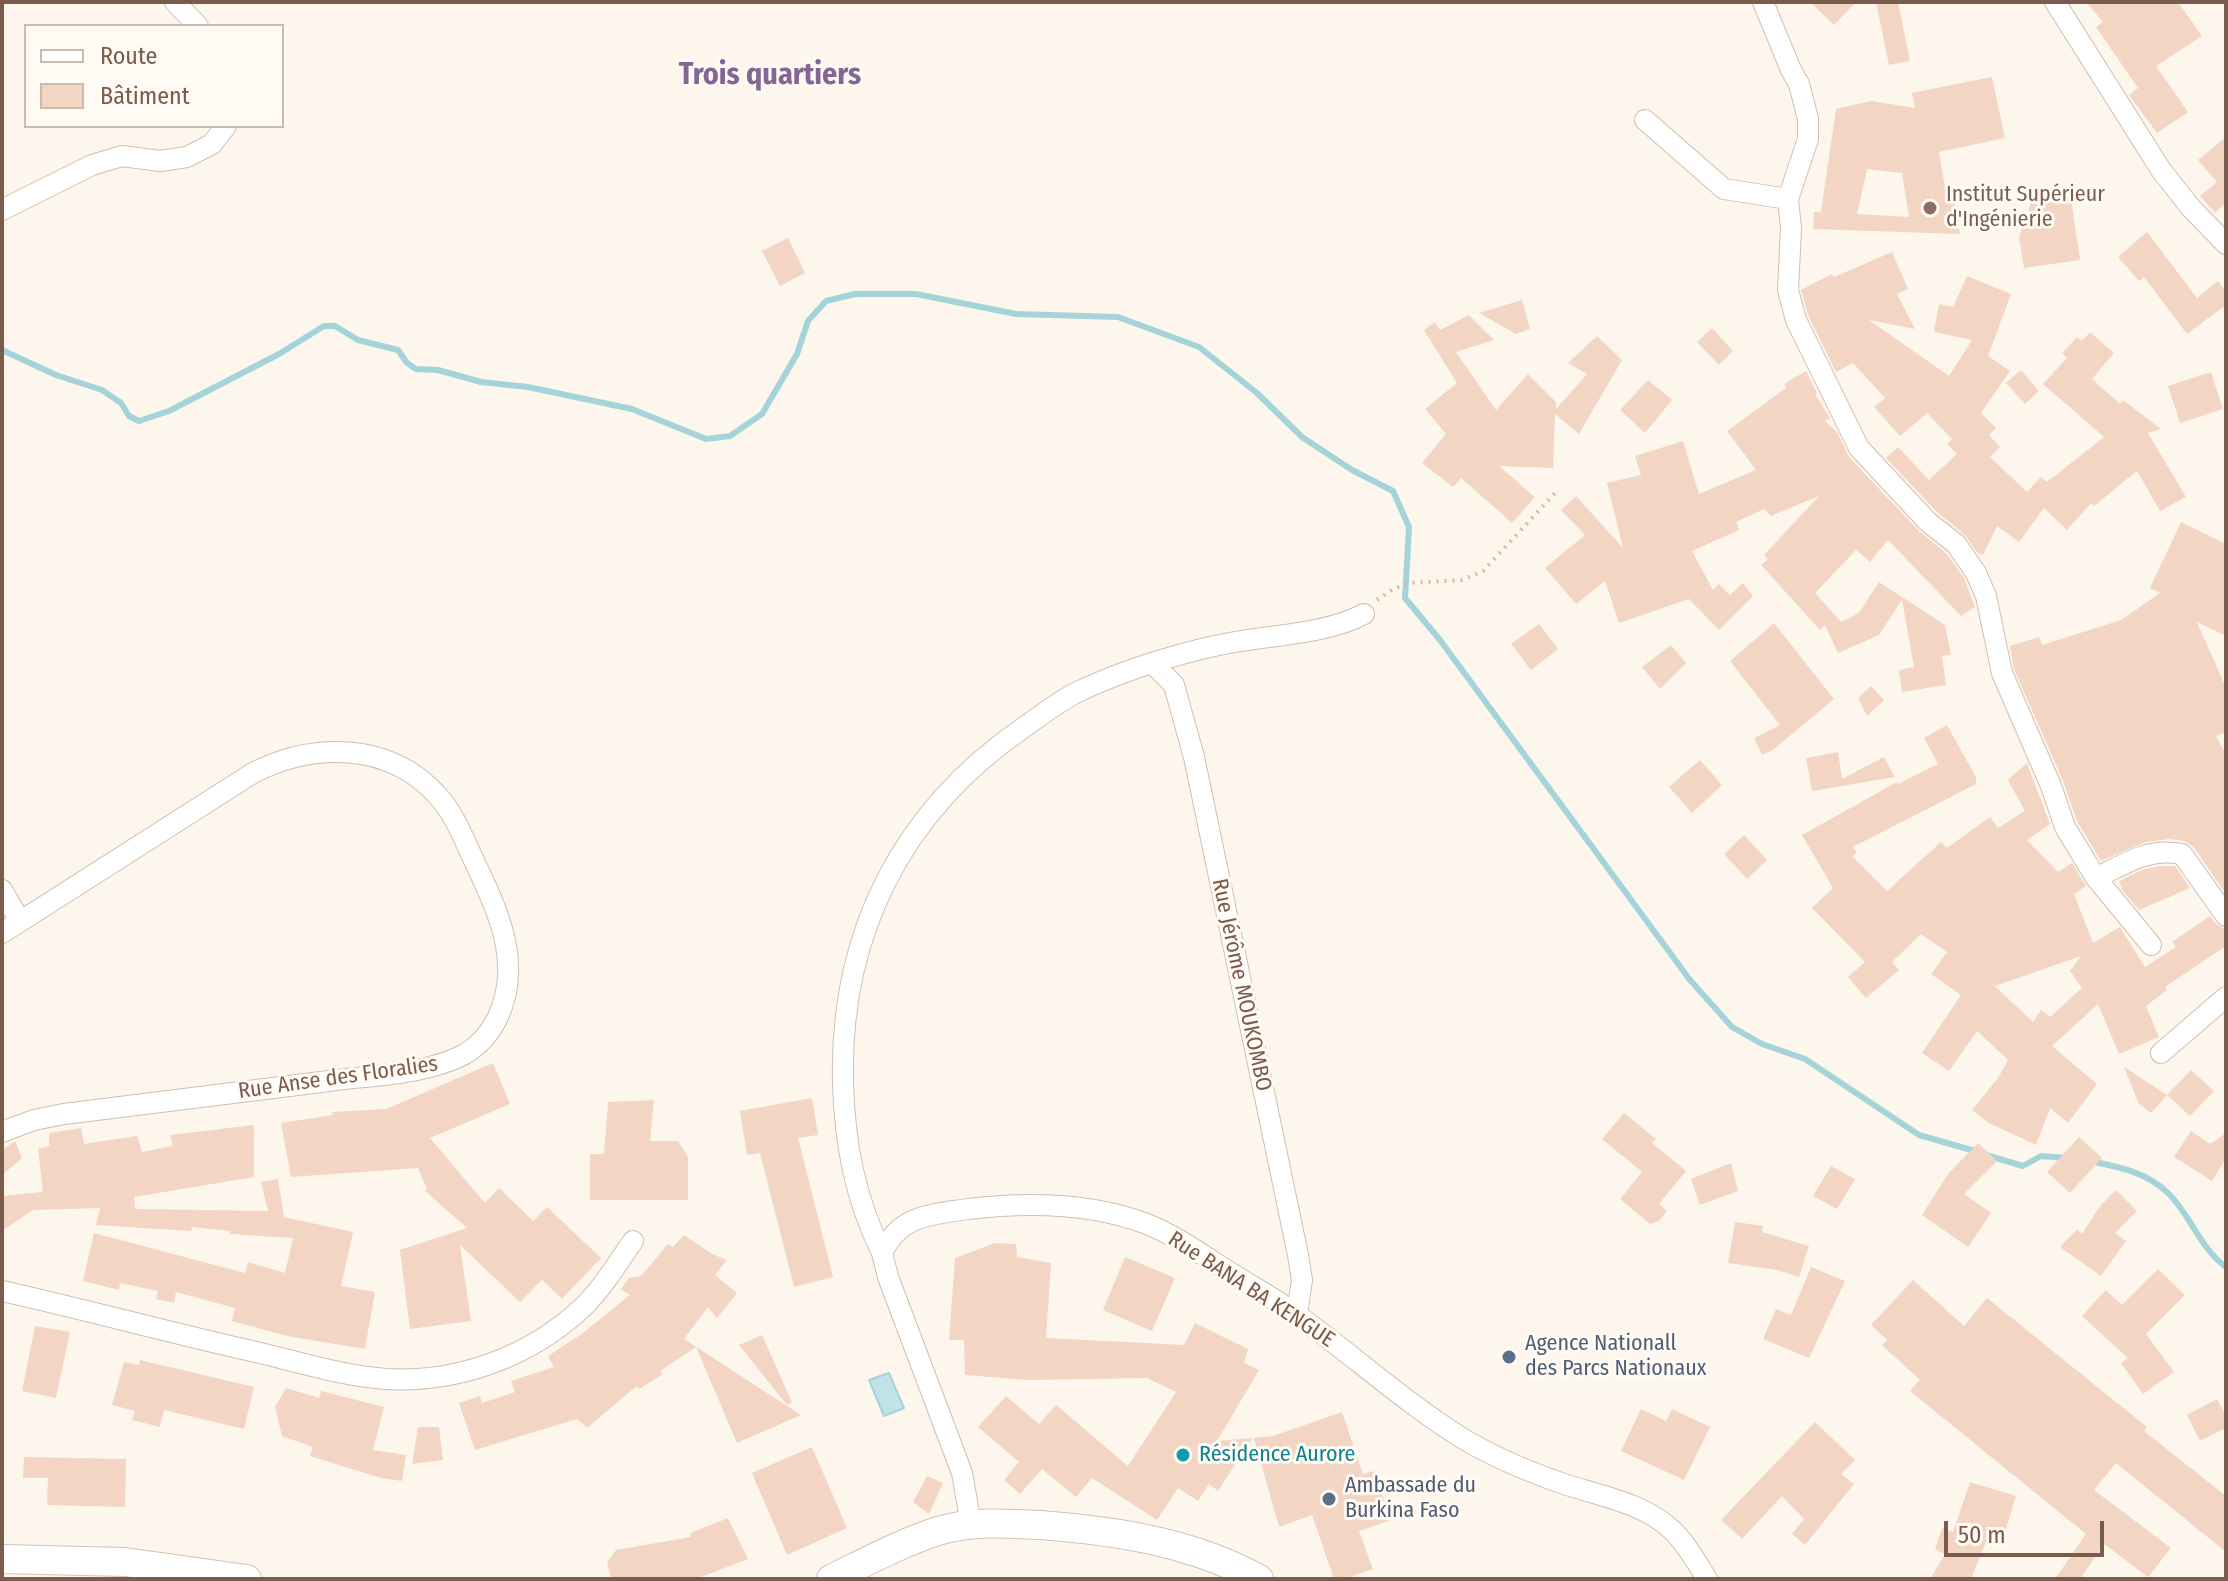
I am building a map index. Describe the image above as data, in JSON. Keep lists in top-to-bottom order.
{
  "streets": {
    "street": ["Rue Jérôme MOUKOMBO", "Rue Anse des Floralies", "Rue BANA BA KENGUE"]
  },
  "crossings": [
    ["Rue Jérôme MOUKOMBO", "Rue BANA BA KENGUE"]
  ],
  "districts": ["Trois quartiers"],
  "places": [
    "Institut Supérieur d'Ingénierie",
    "Agence Nationall des Parcs Nationaux",
    "Résidence Aurore",
    "Ambassade du Burkina Faso"
  ],
  "legend": ["Route", "Bâtiment"],
  "scale_bar": "50 m"
}
